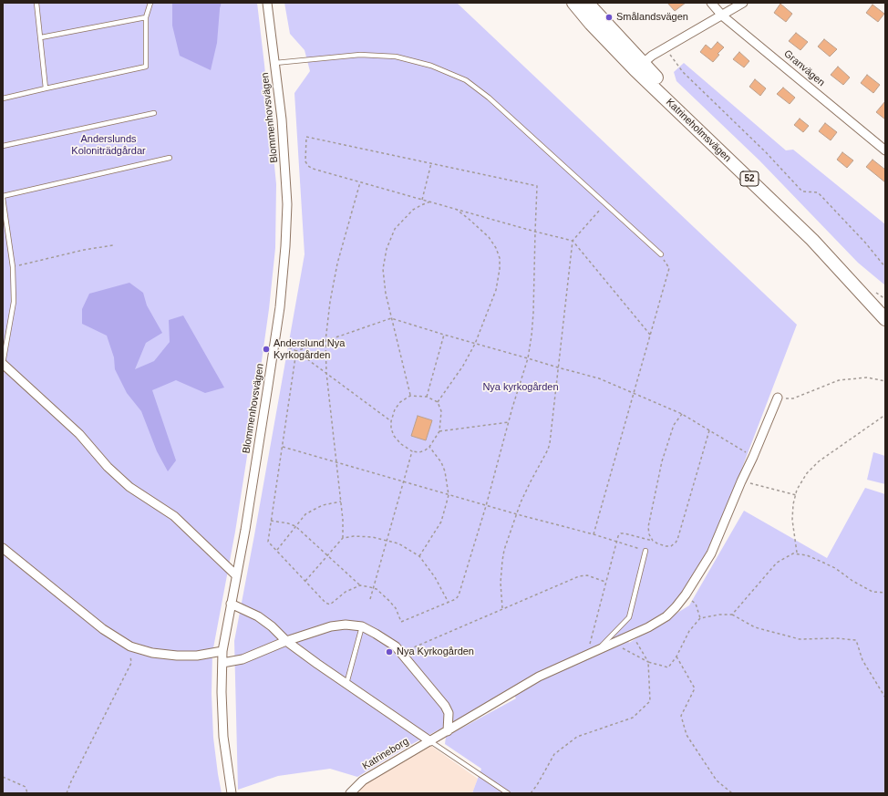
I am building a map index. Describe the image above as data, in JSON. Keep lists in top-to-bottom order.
{
  "streets": {
    "main road": ["Katrineholmsvägen", "52"],
    "street": ["Granvägen", "Blommenhovsvägen", "Katrineborg"]
  },
  "parks": ["Anderslunds Koloniträdgårdar", "Nya kyrkogården"],
  "places": ["Smålandsvägen", "Anderslund Nya Kyrkogården", "Nya Kyrkogården"]
}
